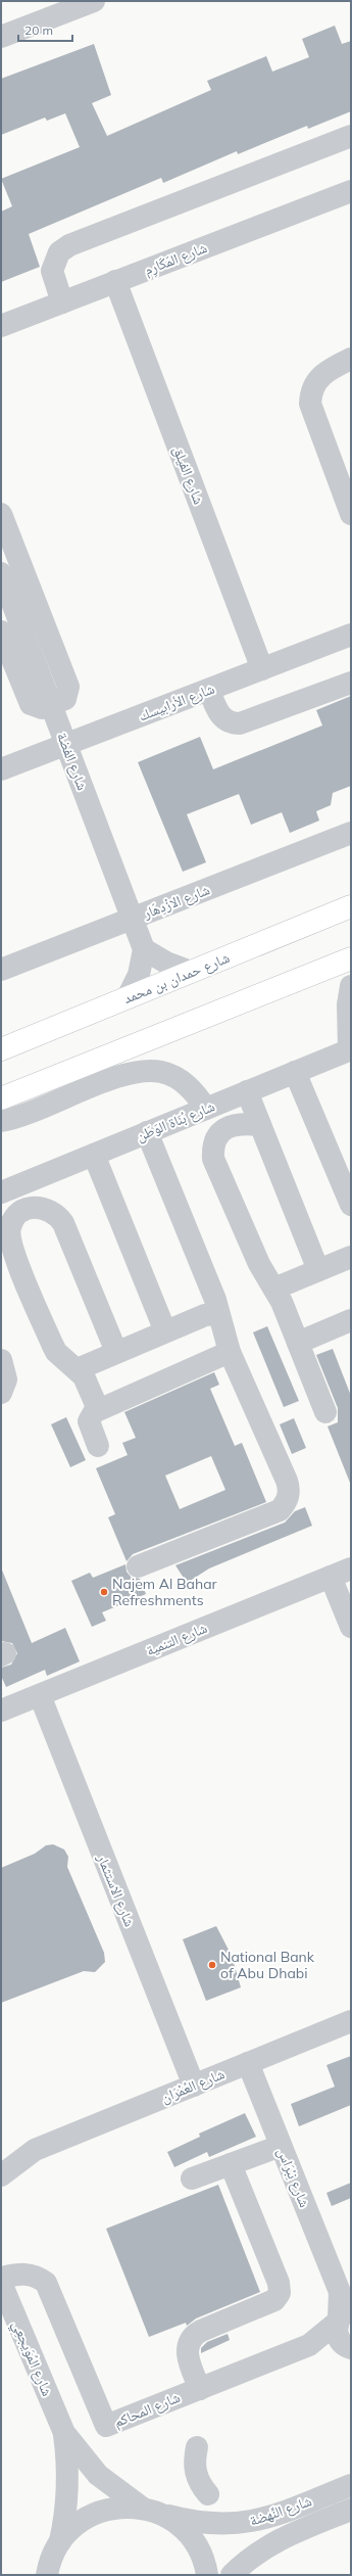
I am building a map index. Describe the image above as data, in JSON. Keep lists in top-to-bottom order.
{
  "streets": {
    "main road": ["شارع حمدان بن محمد"],
    "street": [
      "شارع المَكَارِم",
      "شارع الفيلق",
      "شارع الأرابيسك",
      "شارع الفضة",
      "شارع الازْدِهَار",
      "شارع بُنَاة الوَطَن",
      "شارع التنمية",
      "شارع الاستثمار",
      "شارع العُمْرَان",
      "شارع نِبْرَاس",
      "شارع المُوَيجعِي",
      "شارع المحاكم",
      "شارع النَّهضة"
    ]
  },
  "crossings": [
    ["شارع المَكَارِم", "شارع الفيلق"],
    ["شارع الفيلق", "شارع الأرابيسك"],
    ["شارع الأرابيسك", "شارع الفضة"],
    ["شارع الفضة", "شارع الازْدِهَار"],
    ["شارع التنمية", "شارع الاستثمار"],
    ["شارع الاستثمار", "شارع العُمْرَان"],
    ["شارع العُمْرَان", "شارع نِبْرَاس"],
    ["شارع نِبْرَاس", "شارع المحاكم"],
    ["شارع المُوَيجعِي", "شارع النَّهضة"]
  ],
  "places": ["Najem Al Bahar Refreshments", "National Bank of Abu Dhabi"],
  "scale_bar": "20 m"
}
